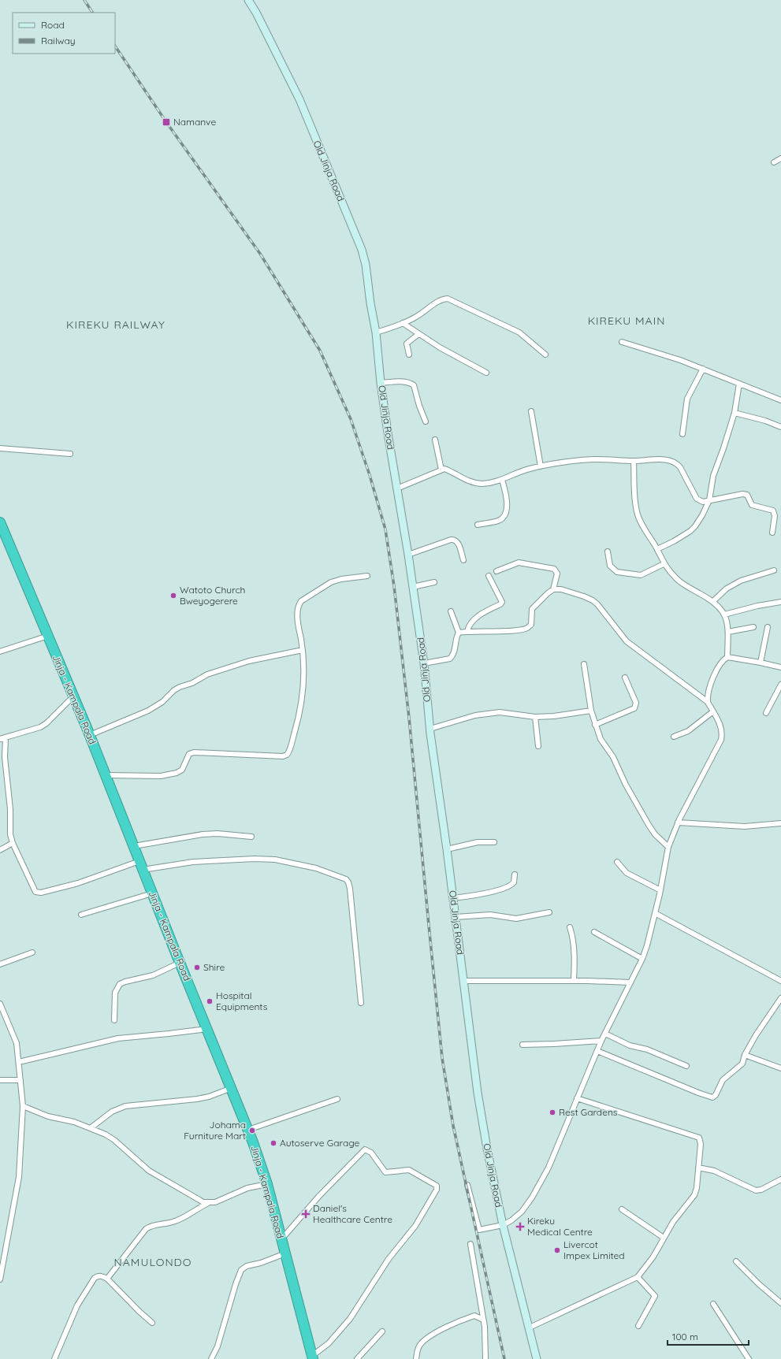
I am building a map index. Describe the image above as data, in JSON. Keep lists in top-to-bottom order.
{
  "streets": {
    "highway": ["Jinja - Kampala Road"],
    "main road": ["Old Jinja Road"]
  },
  "districts": ["KIREKU MAIN", "KIREKU RAILWAY", "NAMULONDO"],
  "places": {
    "transit": ["Namanve"],
    "other": [
      "Watoto Church Bweyogerere",
      "Shire",
      "Hospital Equipments",
      "Rest Gardens",
      "Johama Furniture Mart",
      "Autoserve Garage",
      "Livercot Impex Limited"
    ],
    "health": ["Daniel's Healthcare Centre", "Kireku Medical Centre"]
  },
  "legend": ["Road", "Railway"],
  "scale_bar": "100 m"
}
